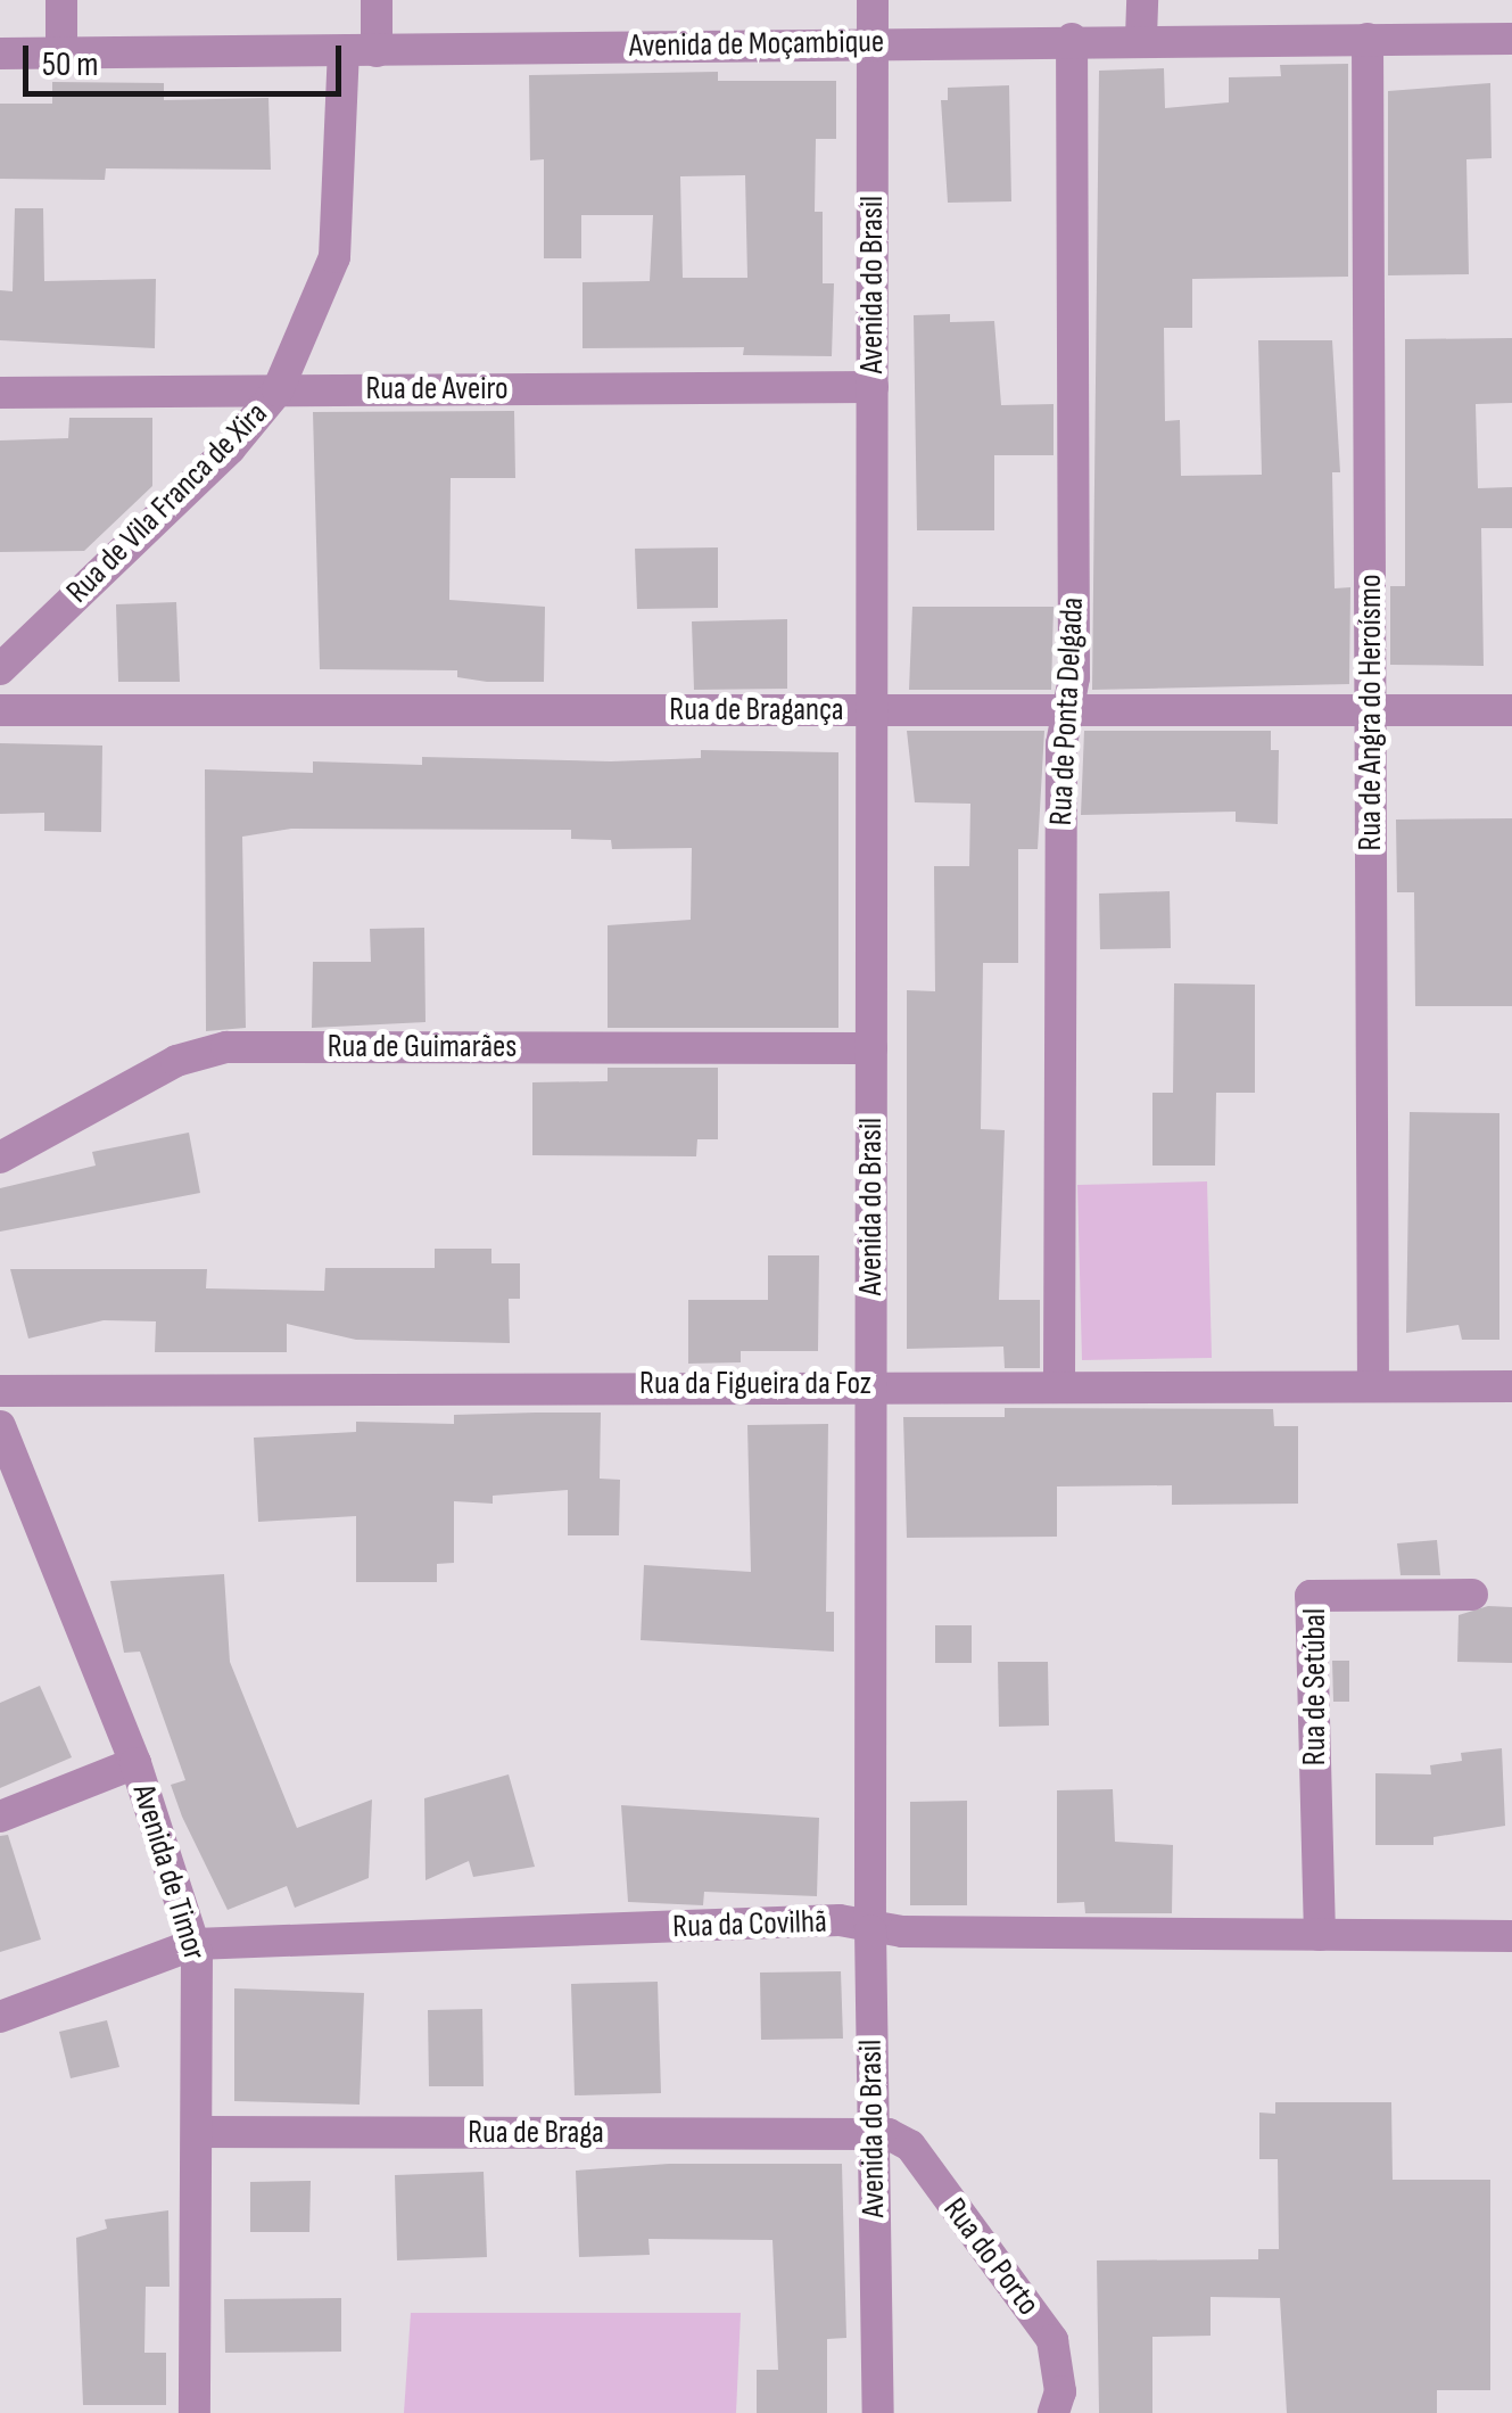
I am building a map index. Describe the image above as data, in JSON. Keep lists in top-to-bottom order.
{
  "streets": {
    "street": [
      "Avenida de Moçambique",
      "Avenida do Brasil",
      "Rua de Aveiro",
      "Rua de Vila Franca de Xira",
      "Rua de Bragança",
      "Rua de Ponta Delgada",
      "Rua de Angra do Heroísmo",
      "Rua de Guimarães",
      "Rua da Figueira da Foz",
      "Rua de Setúbal",
      "Avenida de Timor",
      "Rua da Covilhã",
      "Rua de Braga",
      "Rua do Porto"
    ]
  },
  "crossings": [
    ["Avenida de Moçambique", "Avenida do Brasil"],
    ["Avenida de Moçambique", "Rua de Vila Franca de Xira"],
    ["Avenida de Moçambique", "Rua de Ponta Delgada"],
    ["Avenida de Moçambique", "Rua de Angra do Heroísmo"],
    ["Avenida do Brasil", "Rua de Aveiro"],
    ["Avenida do Brasil", "Rua de Bragança"],
    ["Avenida do Brasil", "Rua de Guimarães"],
    ["Avenida do Brasil", "Rua da Figueira da Foz"],
    ["Avenida do Brasil", "Rua da Covilhã"],
    ["Avenida do Brasil", "Rua de Braga"],
    ["Avenida do Brasil", "Rua do Porto"],
    ["Rua de Aveiro", "Rua de Vila Franca de Xira"],
    ["Rua de Bragança", "Rua de Ponta Delgada"],
    ["Rua de Bragança", "Rua de Angra do Heroísmo"],
    ["Rua de Ponta Delgada", "Rua da Figueira da Foz"],
    ["Rua de Angra do Heroísmo", "Rua da Figueira da Foz"],
    ["Rua de Setúbal", "Rua da Covilhã"],
    ["Avenida de Timor", "Rua da Covilhã"],
    ["Avenida de Timor", "Rua de Braga"],
    ["Rua de Braga", "Rua do Porto"]
  ],
  "scale_bar": "50 m"
}
